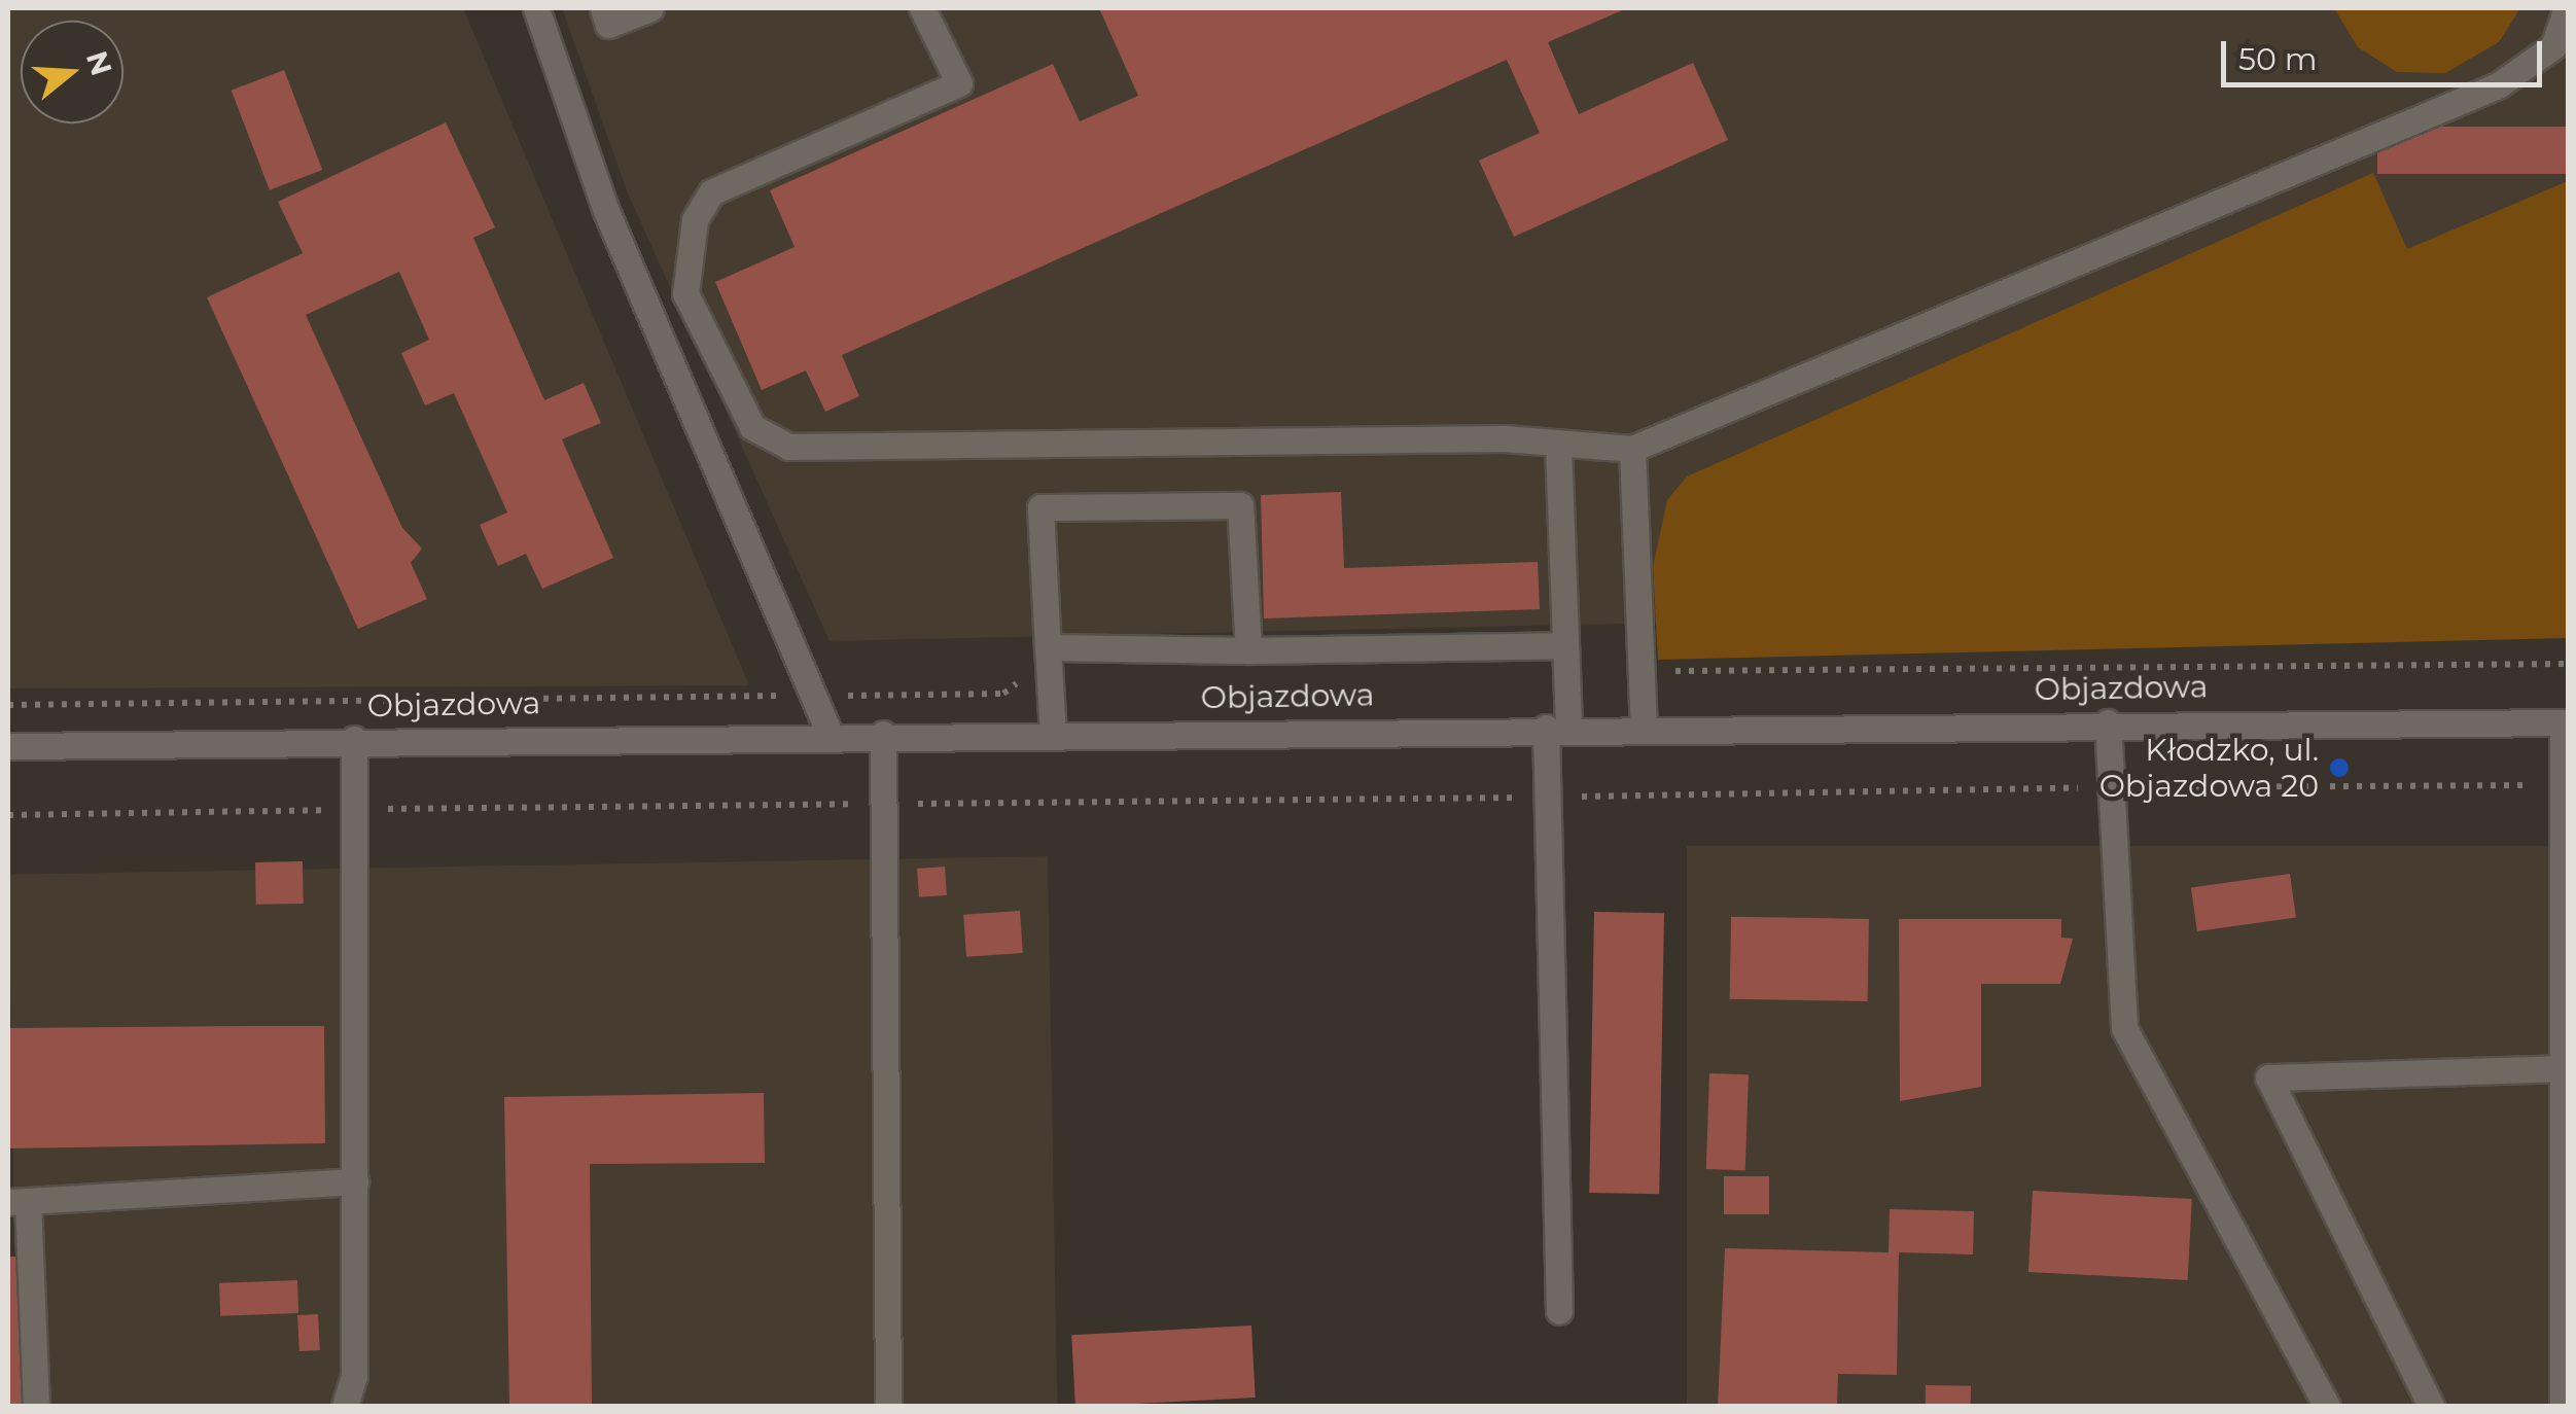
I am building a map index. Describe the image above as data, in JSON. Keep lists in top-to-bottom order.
{
  "streets": {
    "street": ["Objazdowa"]
  },
  "places": ["Kłodzko, ul. Objazdowa 20"],
  "scale_bar": "50 m",
  "north": "right"
}
